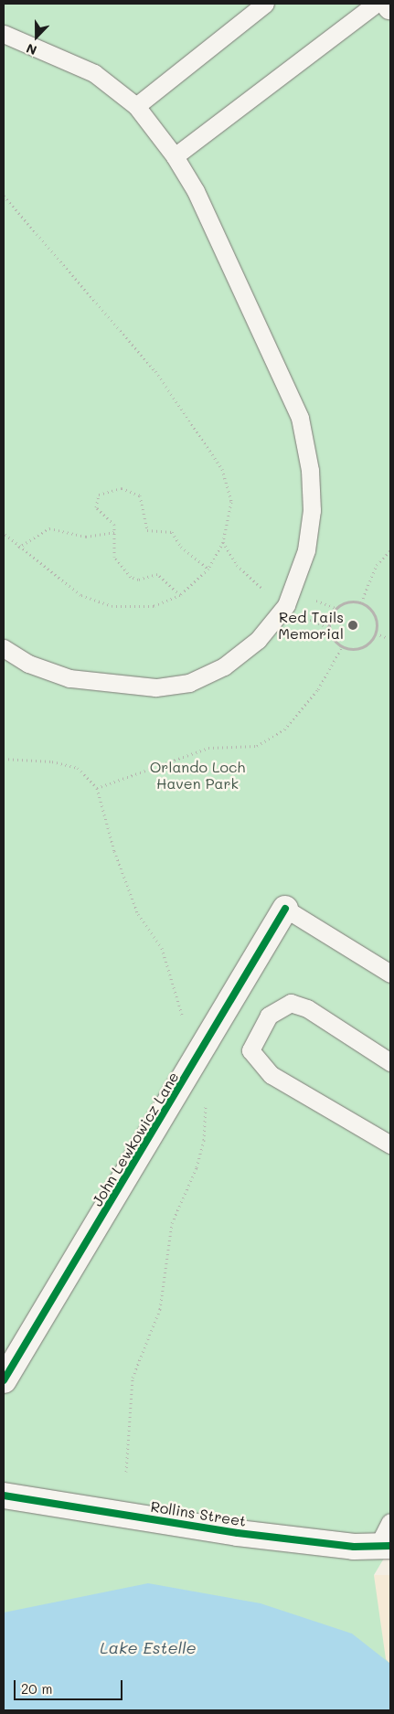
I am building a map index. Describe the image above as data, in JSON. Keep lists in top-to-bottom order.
{
  "streets": {
    "street": ["John Lewkowicz Lane", "Rollins Street"]
  },
  "water": ["Lake Estelle"],
  "parks": ["Orlando Loch Haven Park"],
  "places": ["Red Tails Memorial"],
  "scale_bar": "20 m",
  "north": "bottom"
}
